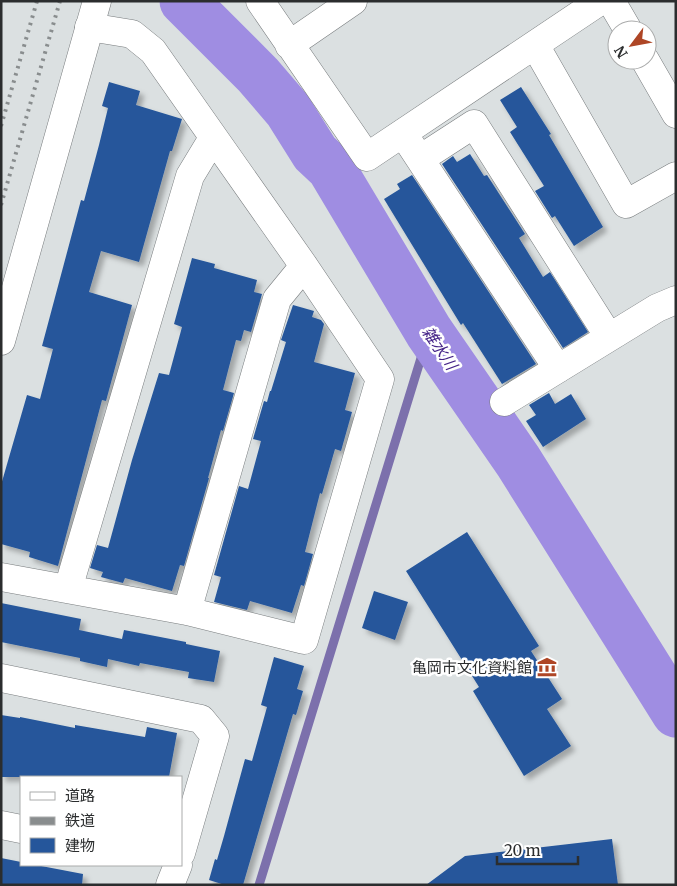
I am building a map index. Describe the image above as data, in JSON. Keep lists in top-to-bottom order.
{
  "water": ["雑水川"],
  "places": {
    "museum": ["亀岡市文化資料館"]
  },
  "legend": ["道路", "鉄道", "建物"],
  "scale_bar": "20 m",
  "north": "bottom left"
}
